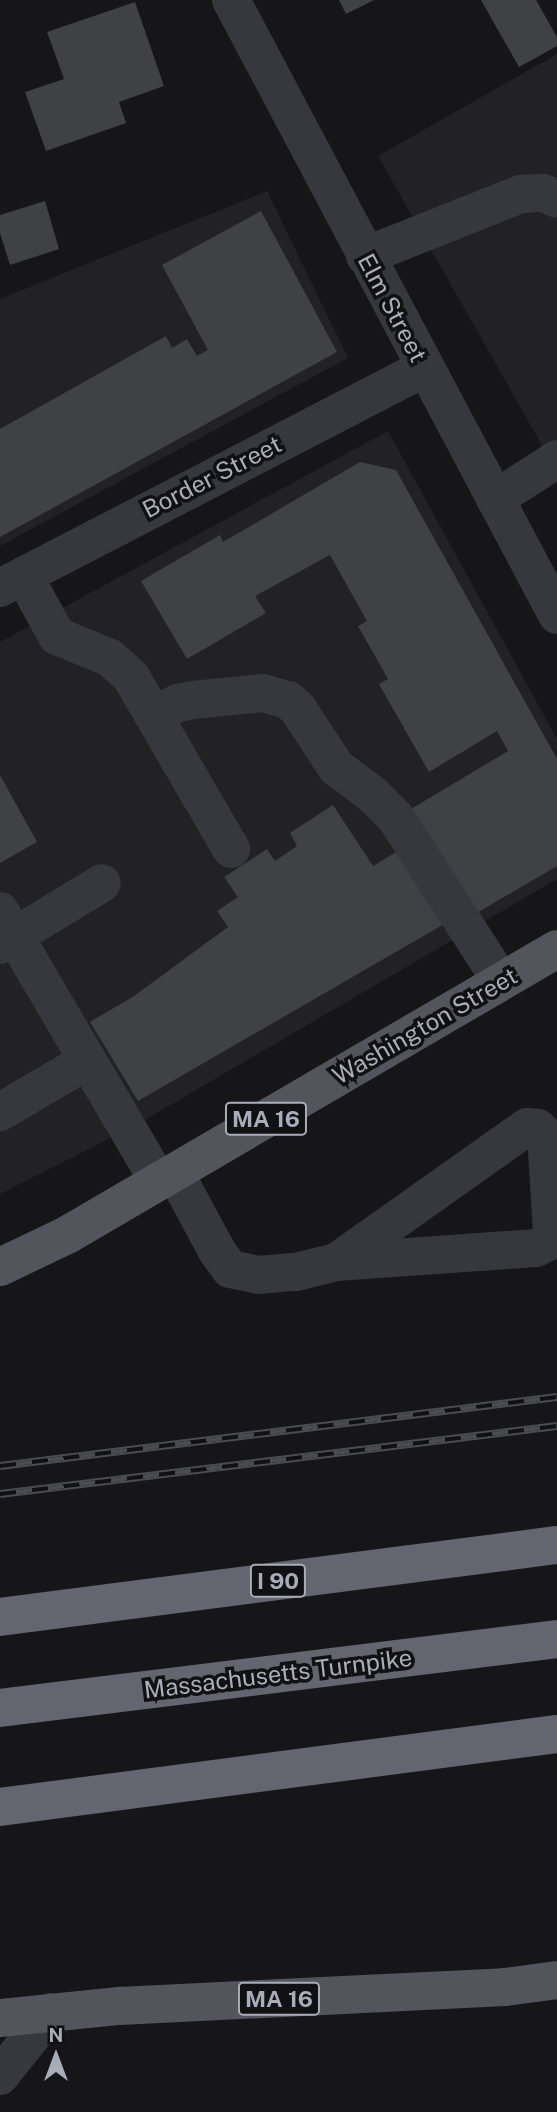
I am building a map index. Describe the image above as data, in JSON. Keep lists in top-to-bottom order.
{
  "streets": {
    "highway": ["I 90", "Massachusetts Turnpike"],
    "main road": ["Washington Street", "MA 16"],
    "street": ["Elm Street", "Border Street"]
  },
  "crossings": [
    ["Elm Street", "Border Street"]
  ],
  "north": "top"
}
